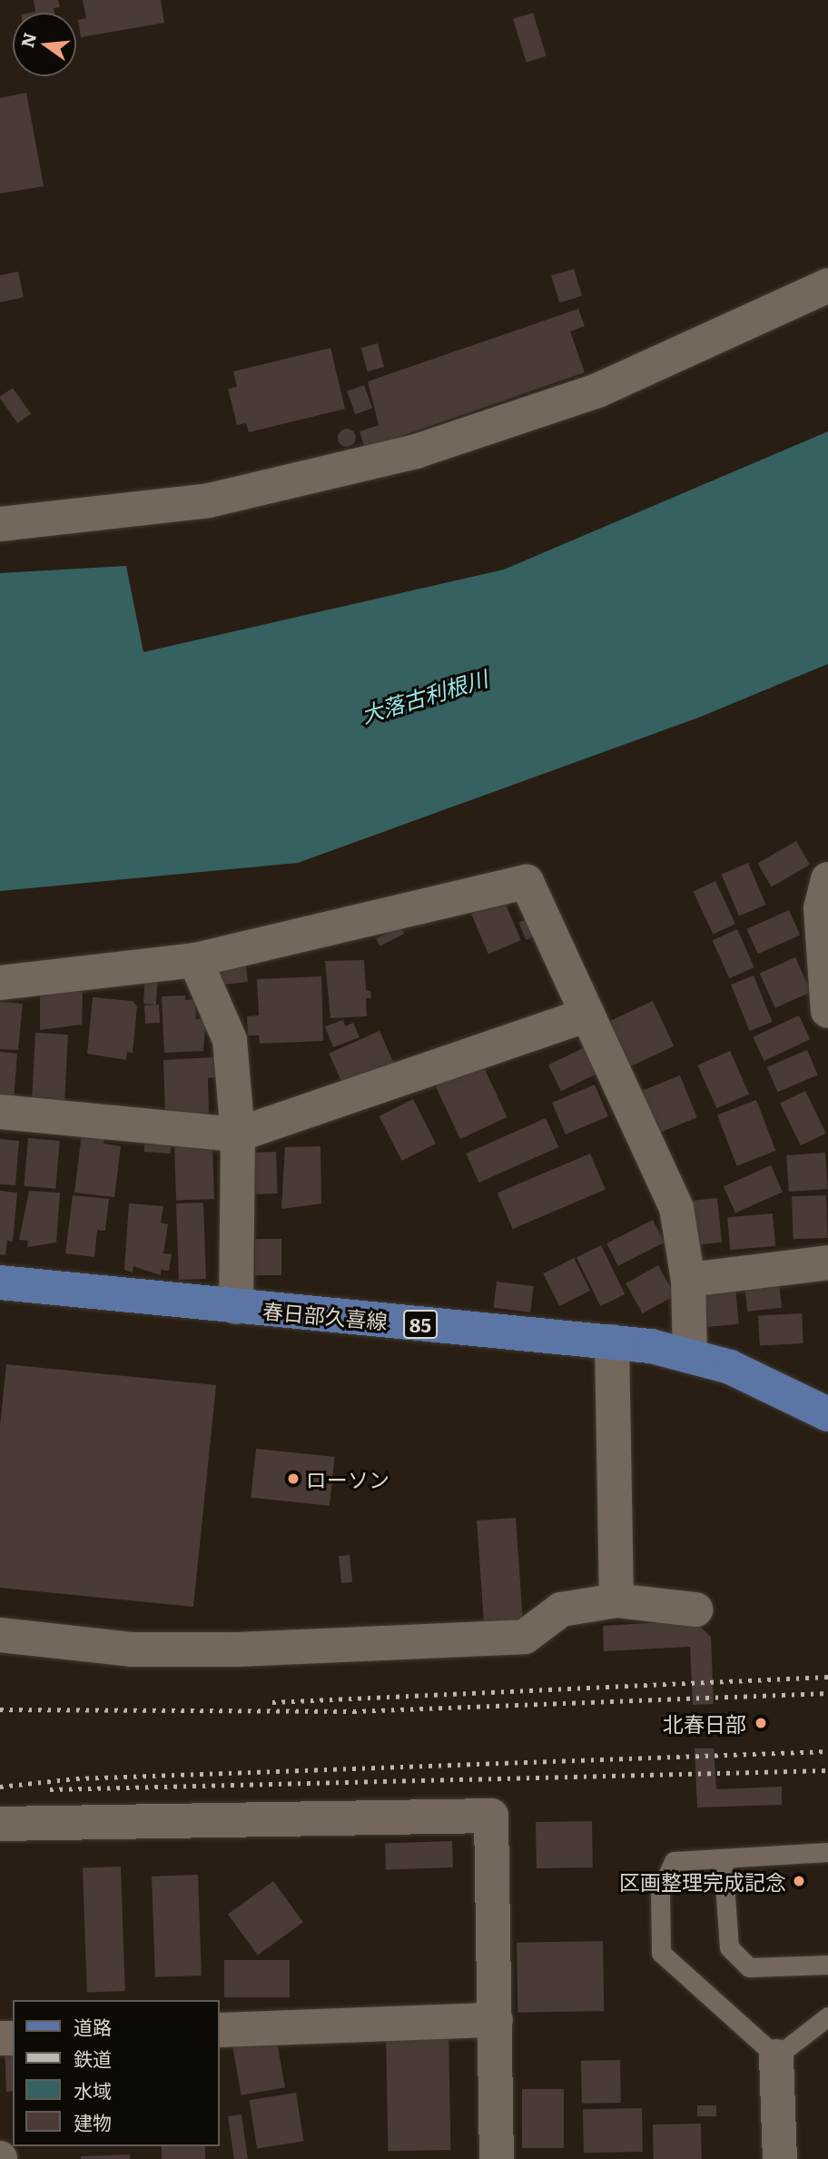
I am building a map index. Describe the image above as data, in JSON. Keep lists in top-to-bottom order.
{
  "streets": {
    "main road": ["春日部久喜線", "85"]
  },
  "water": ["大落古利根川"],
  "places": ["ローソン", "北春日部", "区画整理完成記念"],
  "legend": [
    "道路",
    "鉄道",
    "水域",
    "建物"
  ],
  "north": "left"
}
